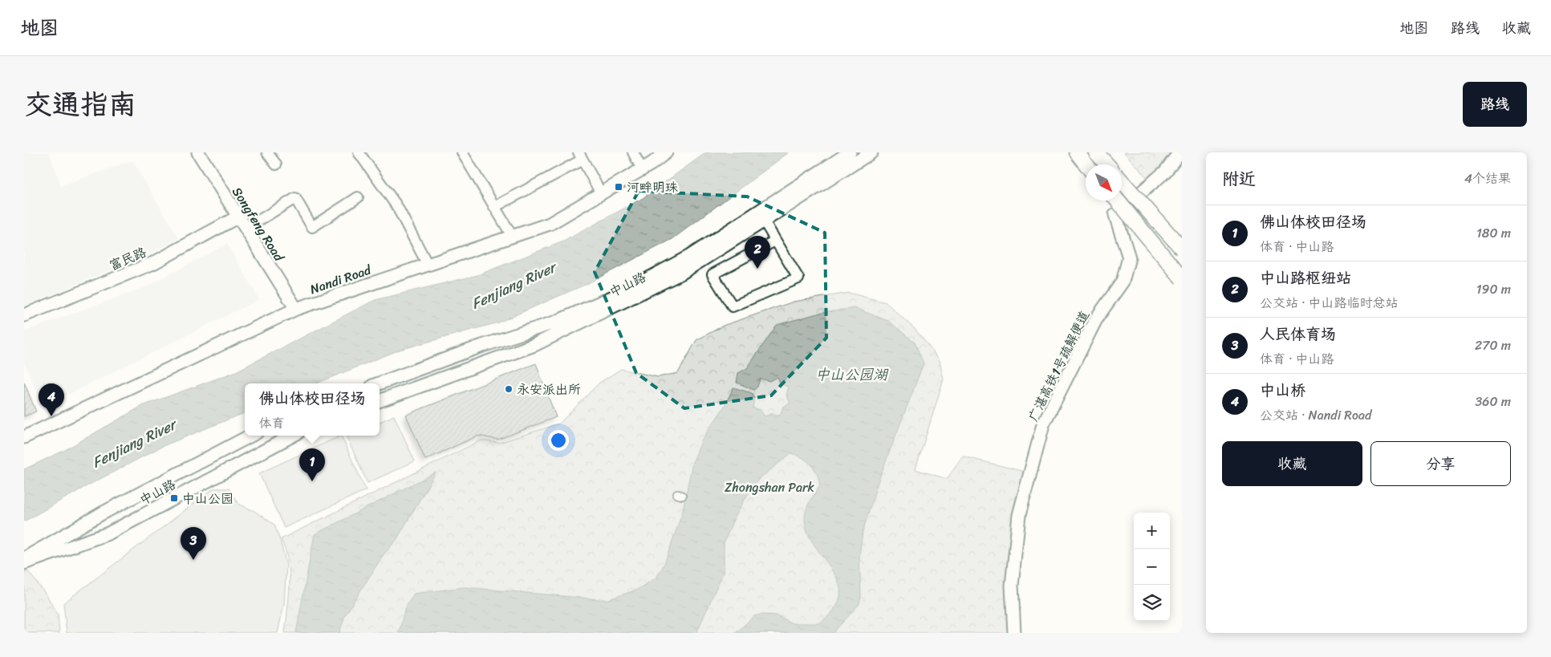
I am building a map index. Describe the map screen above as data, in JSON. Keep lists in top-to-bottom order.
{
  "streets": {
    "street": [
      "Songfeng Road",
      "富民路",
      "Nandi Road",
      "中山路",
      "广湛高铁1号疏解便道"
    ]
  },
  "crossings": [
    ["Songfeng Road", "富民路"],
    ["Songfeng Road", "Nandi Road"]
  ],
  "water": ["Fenjiang River", "中山公园湖"],
  "parks": ["Zhongshan Park"],
  "places": {
    "transit": ["河畔明珠", "中山公园"],
    "other": ["永安派出所"]
  },
  "north": "bottom right",
  "page": {
    "header": "地图",
    "nav": ["地图", "路线", "收藏"],
    "title": "交通指南",
    "buttons": [
      "路线",
      ["收藏", "分享"]
    ],
    "heading": ["附近", "4个结果"],
    "list": [
      {
        "mark": "1",
        "name": "佛山体校田径场",
        "note": "体育 · 中山路",
        "value": "180 m"
      },
      {
        "mark": "2",
        "name": "中山路枢纽站",
        "note": "公交站 · 中山路临时总站",
        "value": "190 m"
      },
      {
        "mark": "3",
        "name": "人民体育场",
        "note": "体育 · 中山路",
        "value": "270 m"
      },
      {
        "mark": "4",
        "name": "中山桥",
        "note": "公交站 · Nandi Road",
        "value": "360 m"
      }
    ],
    "pins": [
      "2",
      "4",
      "1",
      "3"
    ],
    "popup": ["佛山体校田径场", "体育"],
    "map_buttons": ["+", "−"]
  }
}
